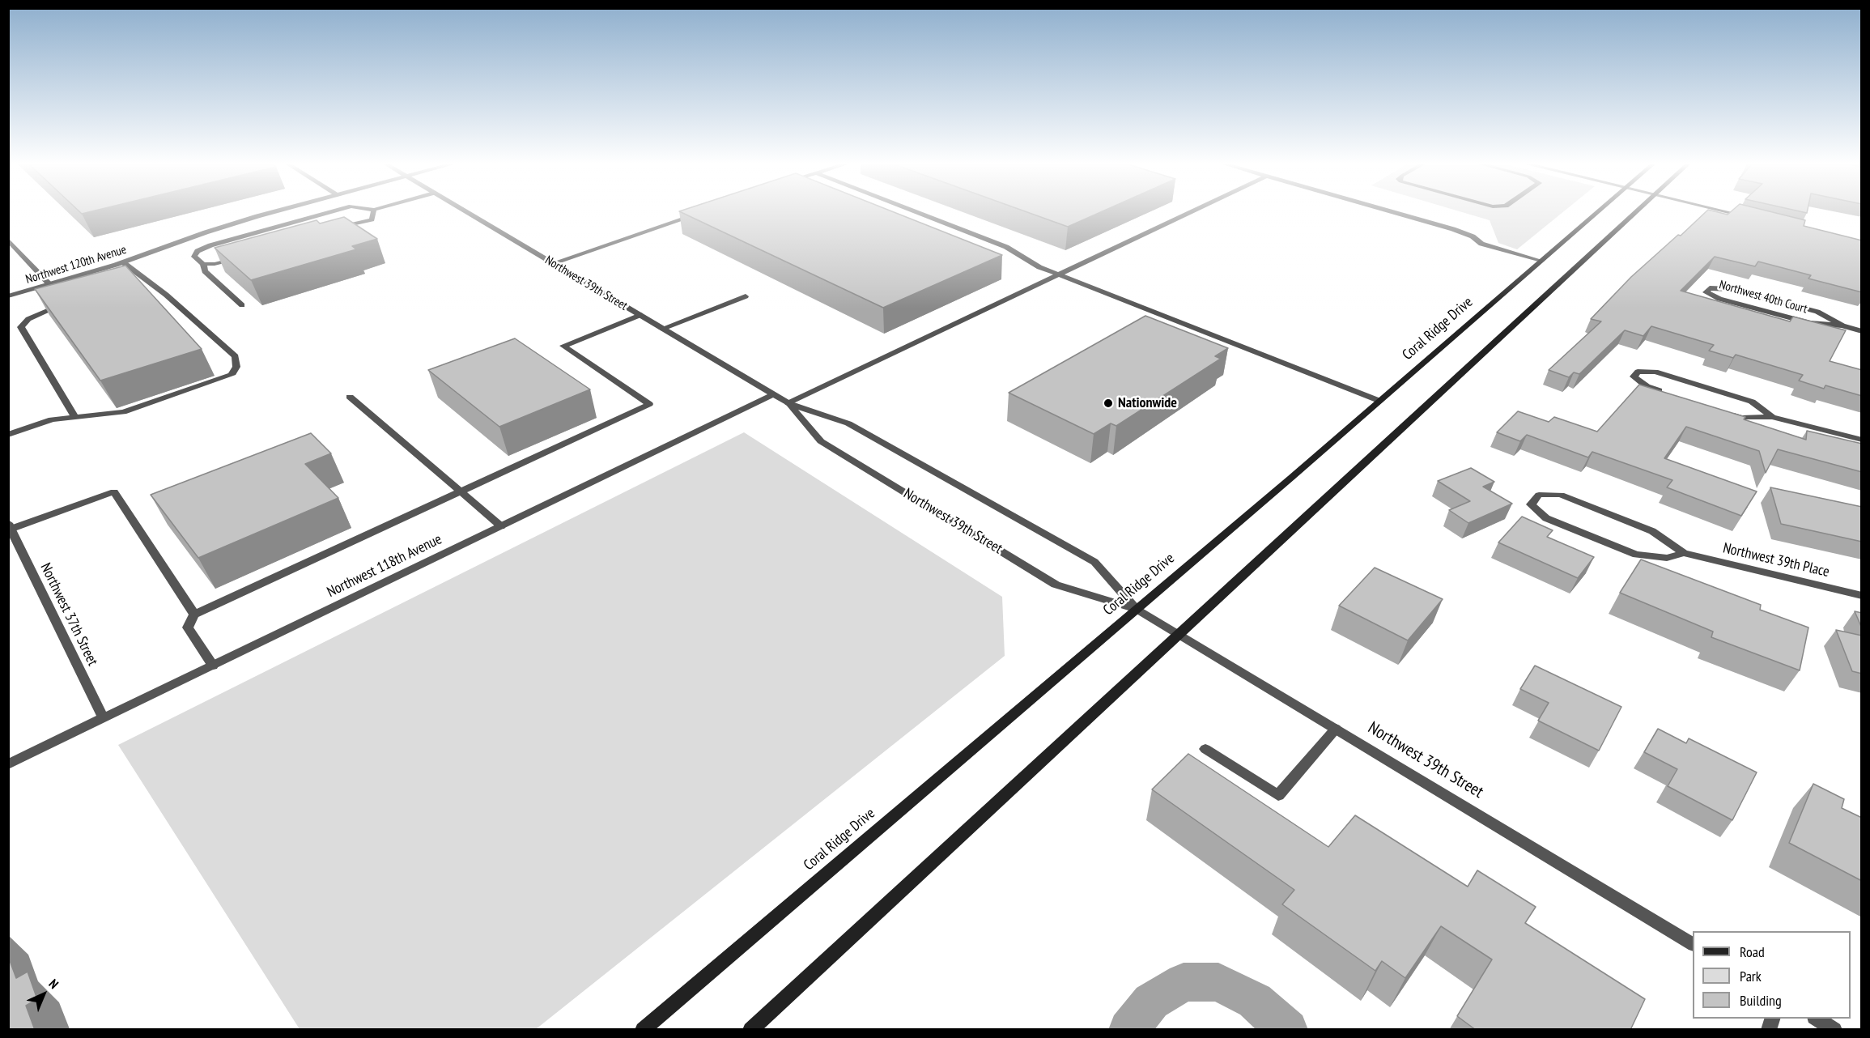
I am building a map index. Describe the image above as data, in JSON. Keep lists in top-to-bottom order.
{
  "streets": {
    "main road": ["Coral Ridge Drive"],
    "street": [
      "Northwest 120th Avenue",
      "Northwest 39th Street",
      "Northwest 40th Court",
      "Northwest 39th Place",
      "Northwest 118th Avenue",
      "Northwest 37th Street"
    ]
  },
  "crossings": [
    ["Northwest 39th Street", "Coral Ridge Drive"],
    ["Northwest 39th Street", "Northwest 118th Avenue"],
    ["Northwest 118th Avenue", "Northwest 37th Street"]
  ],
  "places": ["Nationwide"],
  "legend": ["Road", "Park", "Building"],
  "north": "top right"
}
